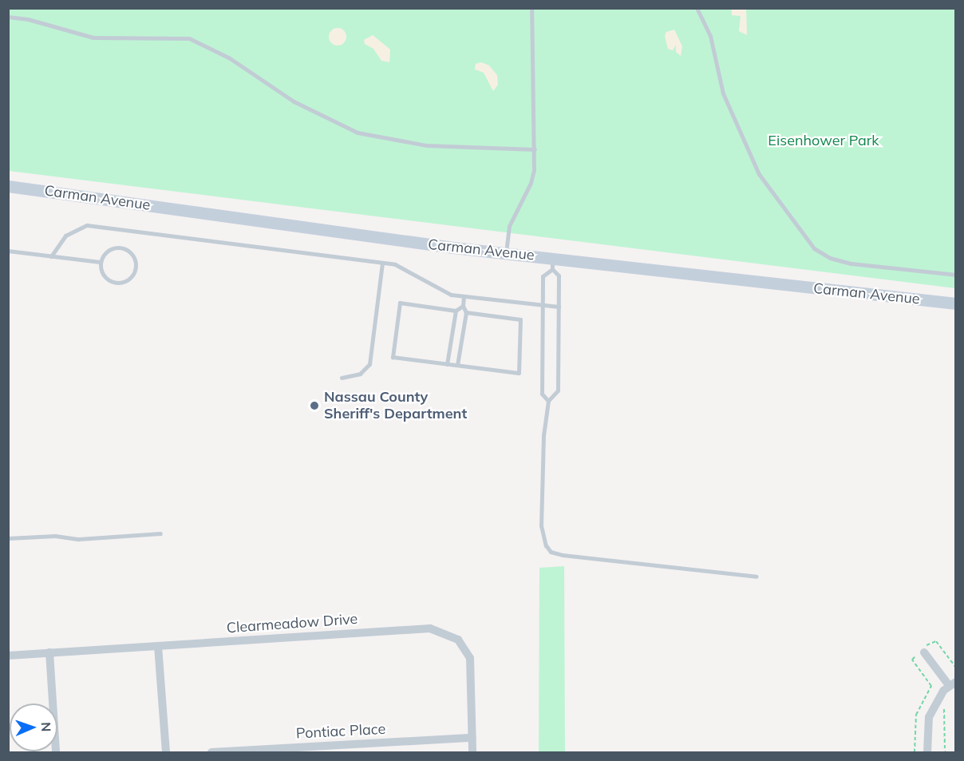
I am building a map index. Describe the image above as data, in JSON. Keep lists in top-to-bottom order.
{
  "streets": {
    "main road": ["Carman Avenue"],
    "street": ["Clearmeadow Drive", "Pontiac Place"]
  },
  "crossings": [
    ["Clearmeadow Drive", "Pontiac Place"]
  ],
  "parks": ["Eisenhower Park"],
  "places": ["Nassau County Sheriff's Department"],
  "north": "right"
}
